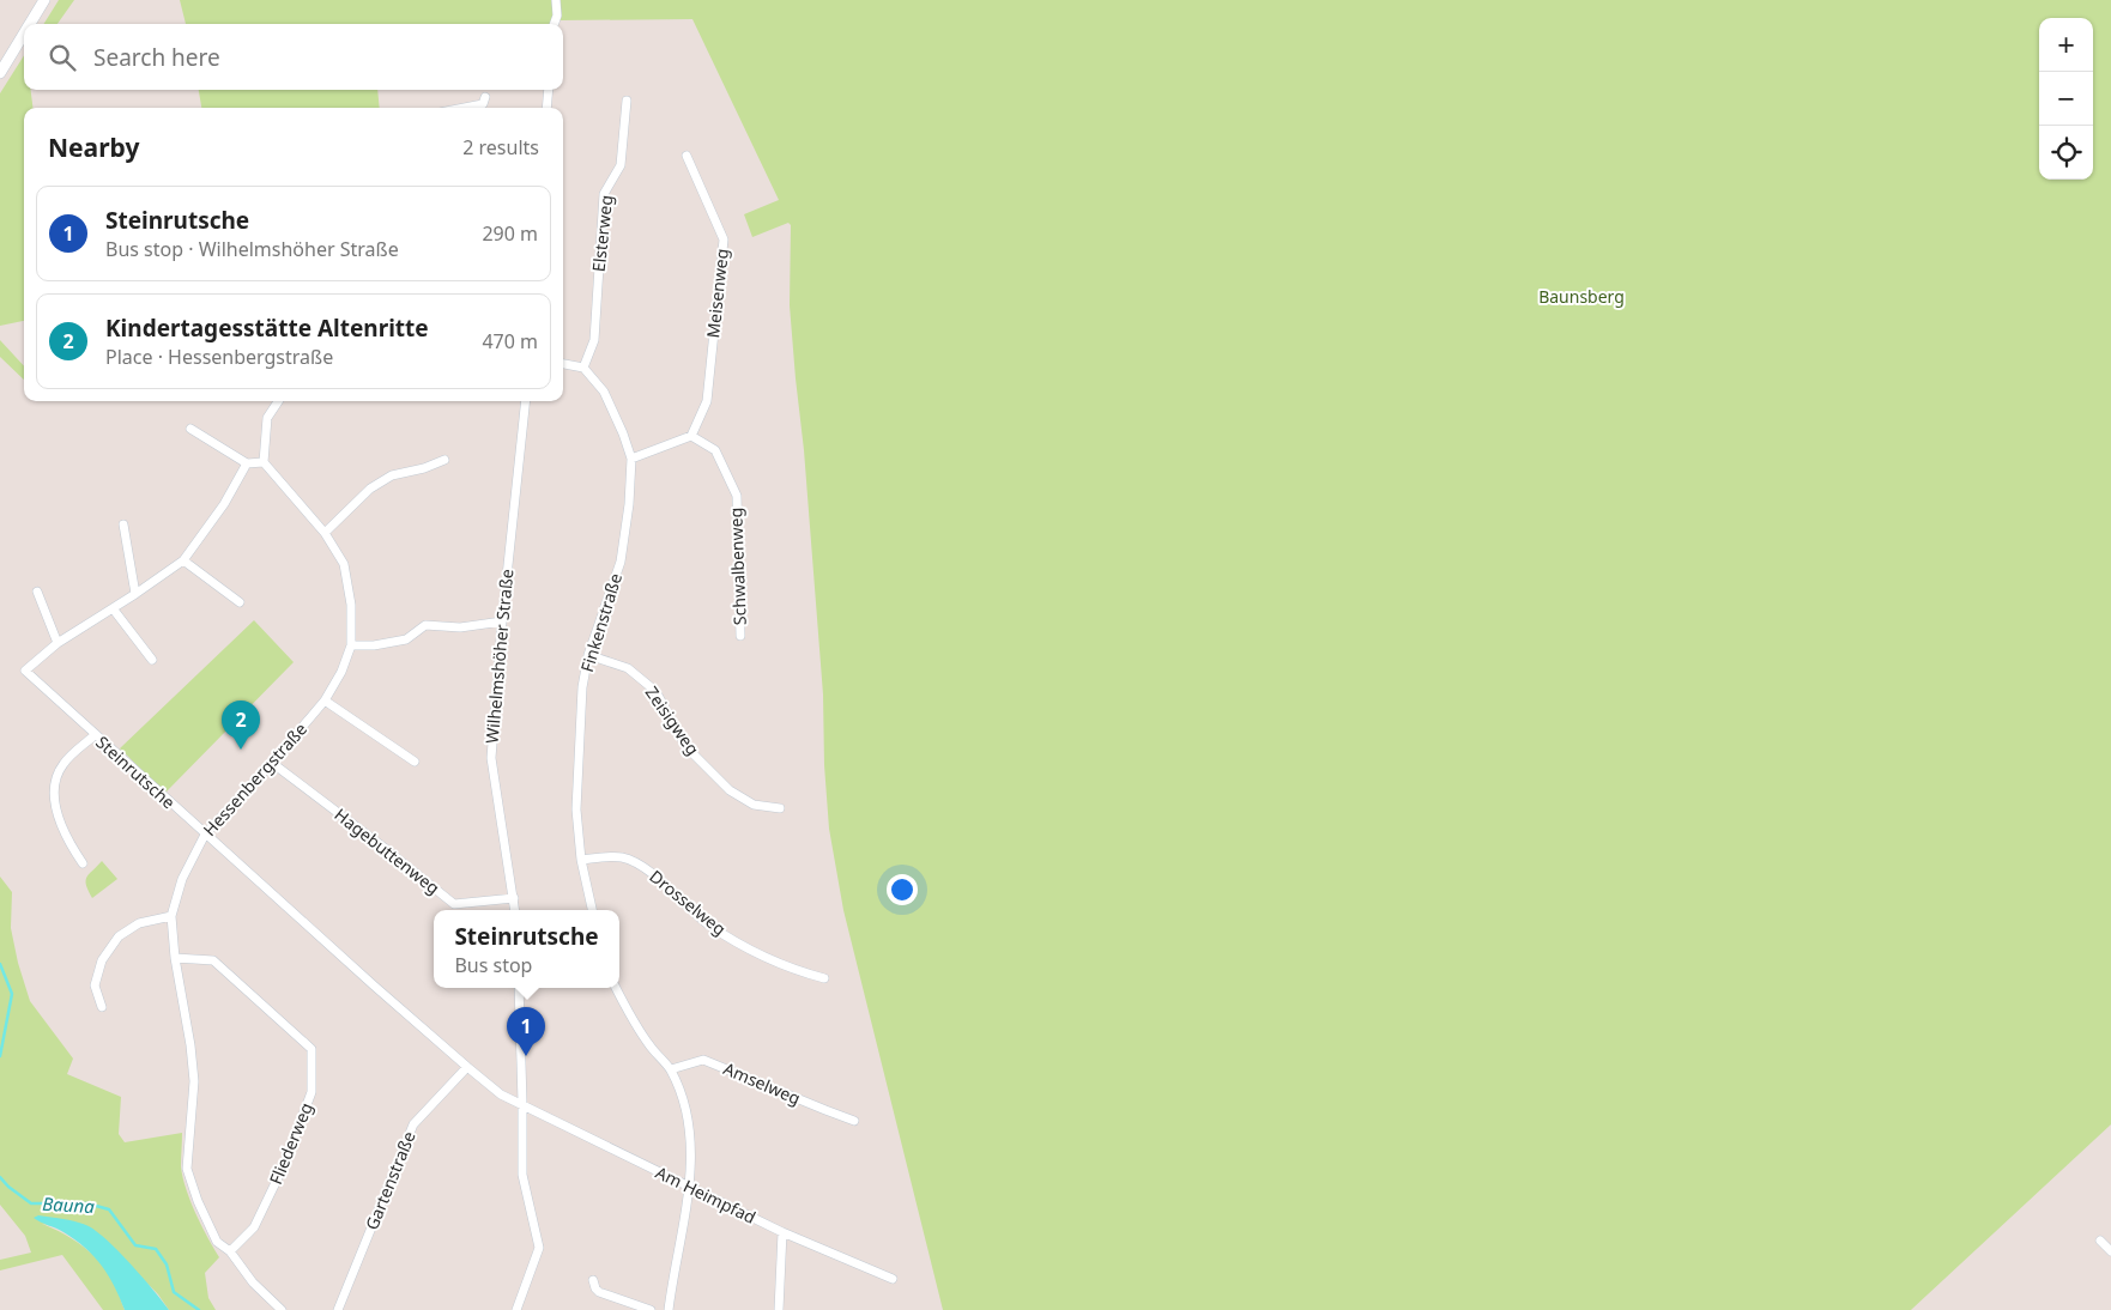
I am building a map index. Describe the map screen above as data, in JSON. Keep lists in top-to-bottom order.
{
  "streets": {
    "street": [
      "Elsterweg",
      "Meisenweg",
      "Schwalbenweg",
      "Finkenstraße",
      "Wilhelmshöher Straße",
      "Zeisigweg",
      "Steinrutsche",
      "Hessenbergstraße",
      "Hagebuttenweg",
      "Drosselweg",
      "Amselweg",
      "Fliederweg",
      "Gartenstraße",
      "Am Heimpfad"
    ]
  },
  "crossings": [
    ["Elsterweg", "Finkenstraße"],
    ["Meisenweg", "Schwalbenweg"],
    ["Finkenstraße", "Zeisigweg"],
    ["Finkenstraße", "Drosselweg"],
    ["Wilhelmshöher Straße", "Hagebuttenweg"],
    ["Steinrutsche", "Hessenbergstraße"],
    ["Steinrutsche", "Gartenstraße"],
    ["Steinrutsche", "Am Heimpfad"],
    ["Hessenbergstraße", "Hagebuttenweg"],
    ["Hessenbergstraße", "Fliederweg"]
  ],
  "water": ["Bauna"],
  "parks": ["Baunsberg"],
  "page": {
    "map_buttons": ["+", "−"],
    "search": "Search here",
    "heading": ["Nearby", "2 results"],
    "list": [
      {
        "mark": "1",
        "name": "Steinrutsche",
        "note": "Bus stop · Wilhelmshöher Straße",
        "value": "290 m"
      },
      {
        "mark": "2",
        "name": "Kindertagesstätte Altenritte",
        "note": "Place · Hessenbergstraße",
        "value": "470 m"
      }
    ],
    "pins": ["2", "1"],
    "popup": ["Steinrutsche", "Bus stop"]
  }
}
